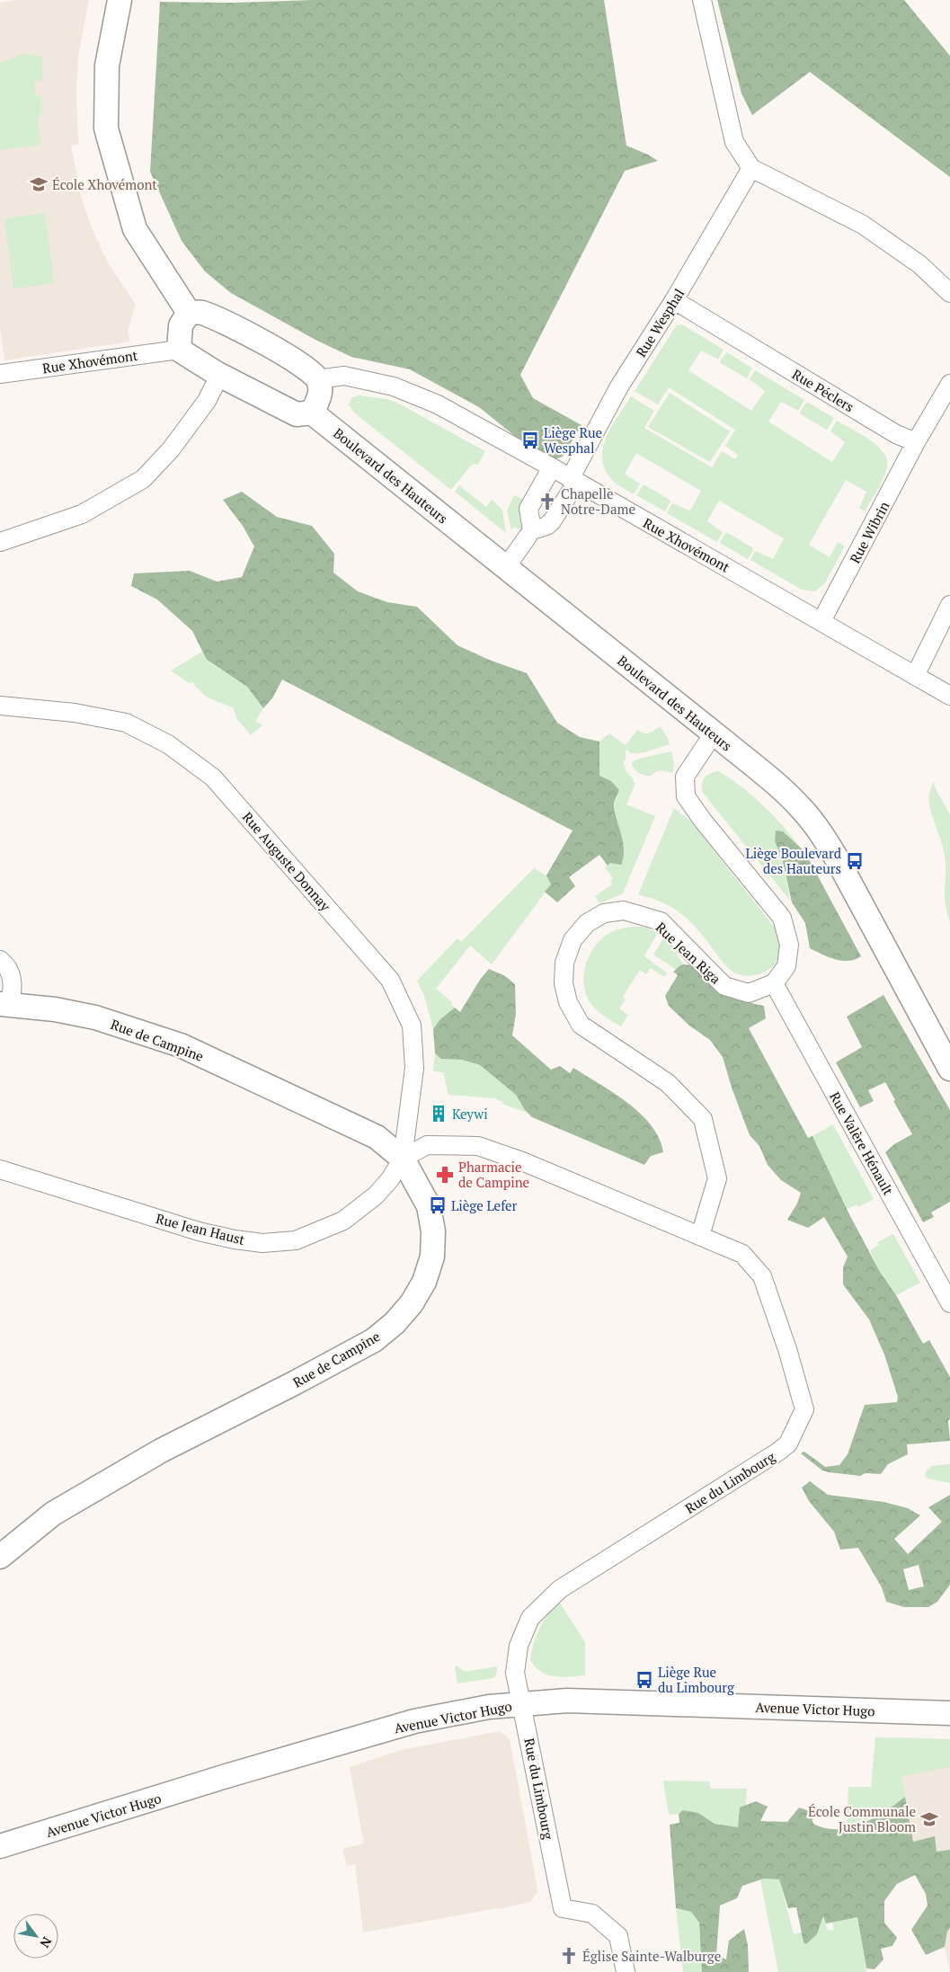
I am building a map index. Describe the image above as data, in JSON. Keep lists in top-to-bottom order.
{
  "streets": {
    "street": [
      "Rue Wesphal",
      "Rue Xhovémont",
      "Rue Péclers",
      "Boulevard des Hauteurs",
      "Rue Wibrin",
      "Rue Auguste Donnay",
      "Rue Jean Riga",
      "Rue de Campine",
      "Rue Valère Hénault",
      "Rue Jean Haust",
      "Rue du Limbourg",
      "Avenue Victor Hugo"
    ]
  },
  "crossings": [
    ["Rue Wesphal", "Rue Xhovémont"],
    ["Rue Wesphal", "Rue Péclers"],
    ["Rue Xhovémont", "Rue Wibrin"],
    ["Rue Péclers", "Rue Wibrin"],
    ["Rue Auguste Donnay", "Rue de Campine"],
    ["Rue Auguste Donnay", "Rue Jean Haust"],
    ["Rue Auguste Donnay", "Rue du Limbourg"],
    ["Rue Jean Riga", "Rue Valère Hénault"],
    ["Rue Jean Riga", "Rue du Limbourg"],
    ["Rue de Campine", "Rue Jean Haust"],
    ["Rue de Campine", "Rue du Limbourg"],
    ["Rue Jean Haust", "Rue du Limbourg"],
    ["Rue du Limbourg", "Avenue Victor Hugo"]
  ],
  "places": {
    "school or university": ["École Xhovémont", "École Communale Justin Bloom"],
    "bus stop": [
      "Liège Rue Wesphal",
      "Liège Boulevard des Hauteurs",
      "Liège Lefer",
      "Liège Rue du Limbourg"
    ],
    "church": ["Chapelle Notre-Dame", "Église Sainte-Walburge"],
    "building": ["Keywi"],
    "pharmacy": ["Pharmacie de Campine"]
  },
  "north": "bottom right"
}
